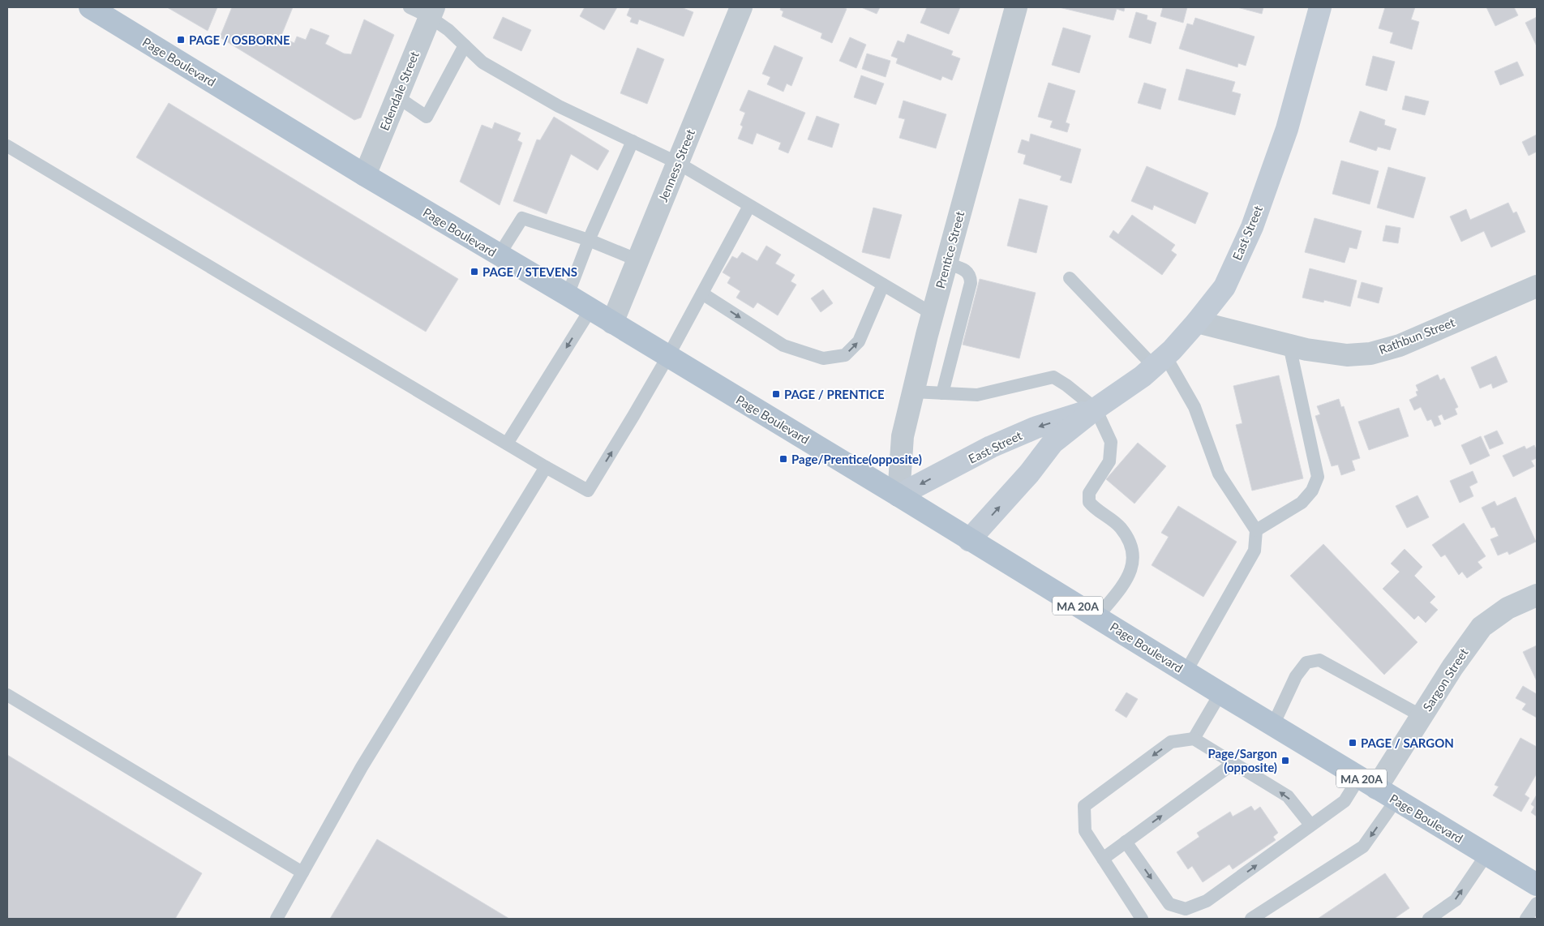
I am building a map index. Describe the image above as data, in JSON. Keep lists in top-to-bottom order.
{
  "streets": {
    "main road": ["Page Boulevard", "East Street", "MA 20A"],
    "street": [
      "Edendale Street",
      "Jenness Street",
      "Prentice Street",
      "Rathbun Street",
      "Sargon Street"
    ]
  },
  "crossings": [
    ["Page Boulevard", "Edendale Street"],
    ["Page Boulevard", "Jenness Street"],
    ["Page Boulevard", "East Street"],
    ["Page Boulevard", "Prentice Street"],
    ["Page Boulevard", "Sargon Street"],
    ["East Street", "Prentice Street"],
    ["East Street", "Rathbun Street"]
  ],
  "places": {
    "transit": [
      "PAGE / OSBORNE",
      "PAGE / STEVENS",
      "PAGE / PRENTICE",
      "Page/Prentice(opposite)",
      "PAGE / SARGON",
      "Page/Sargon (opposite)"
    ]
  }
}
